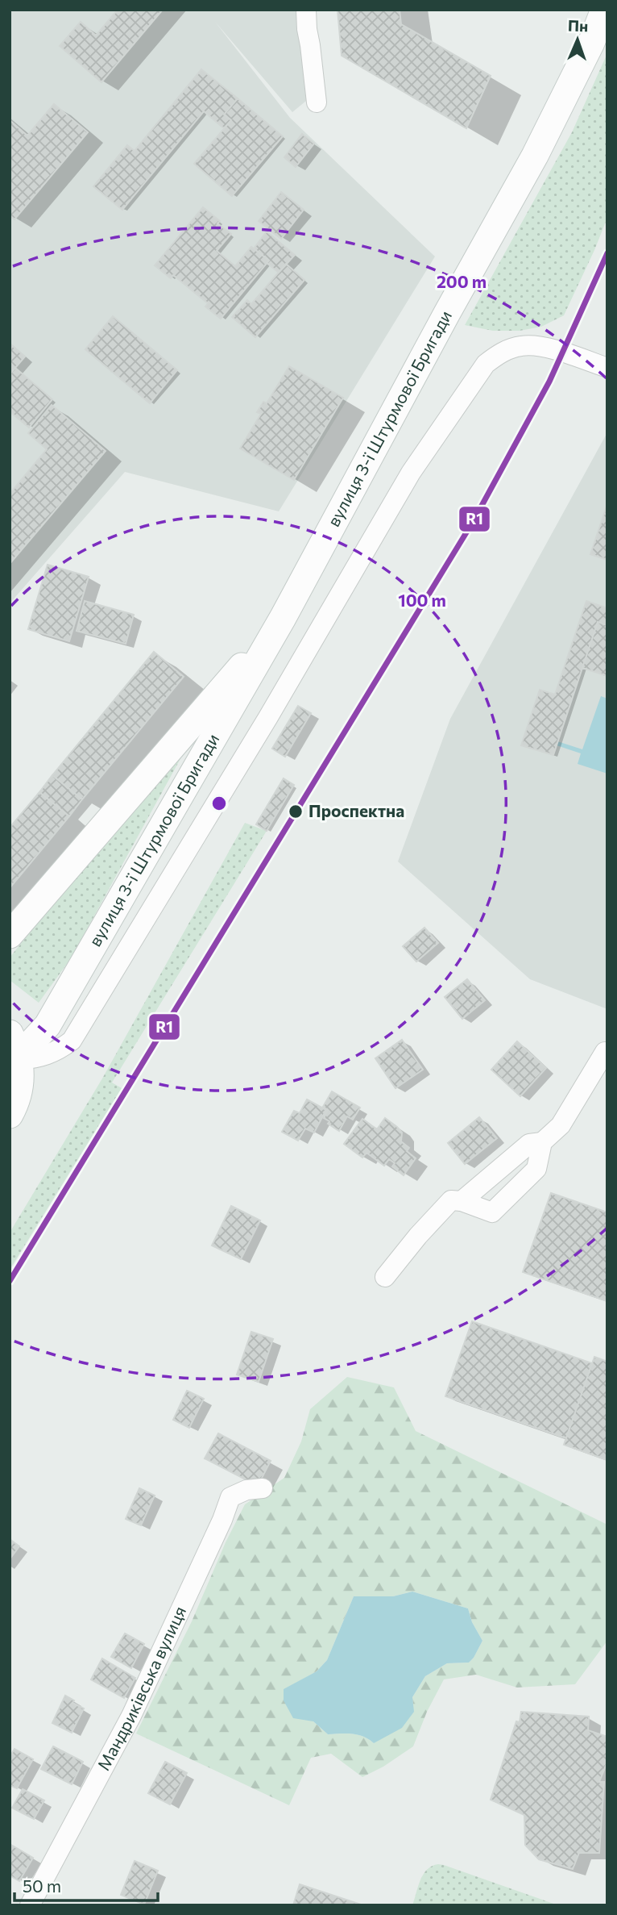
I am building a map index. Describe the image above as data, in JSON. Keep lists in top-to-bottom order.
{
  "streets": {
    "main road": ["вулиця 3-ї Штурмової Бригади"],
    "street": ["Мандриківська вулиця"]
  },
  "places": ["Проспектна"],
  "lines": ["transit line R1"],
  "scale_bar": "50 m",
  "north": "top",
  "rings": ["200 m", "100 m"]
}
